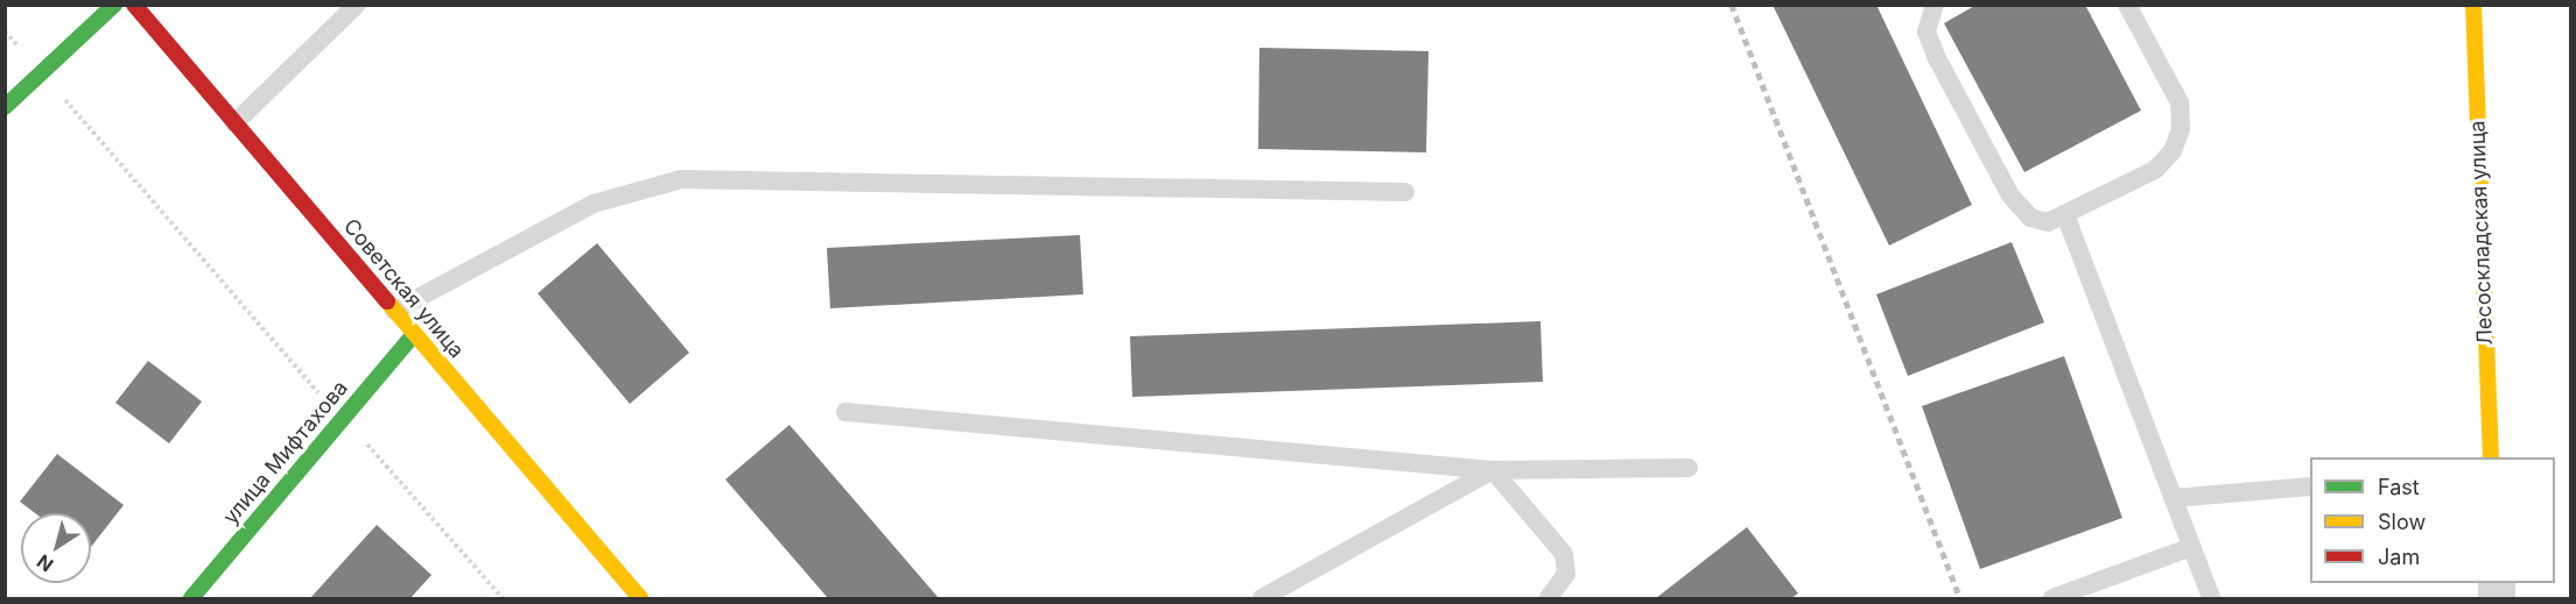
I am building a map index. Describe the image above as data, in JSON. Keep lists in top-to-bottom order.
{
  "streets": {
    "street": ["Лесоскладская улица", "Советская улица", "улица Мифтахова"]
  },
  "crossings": [
    ["Советская улица", "улица Мифтахова"]
  ],
  "legend": ["Fast", "Slow", "Jam"],
  "north": "bottom left"
}
